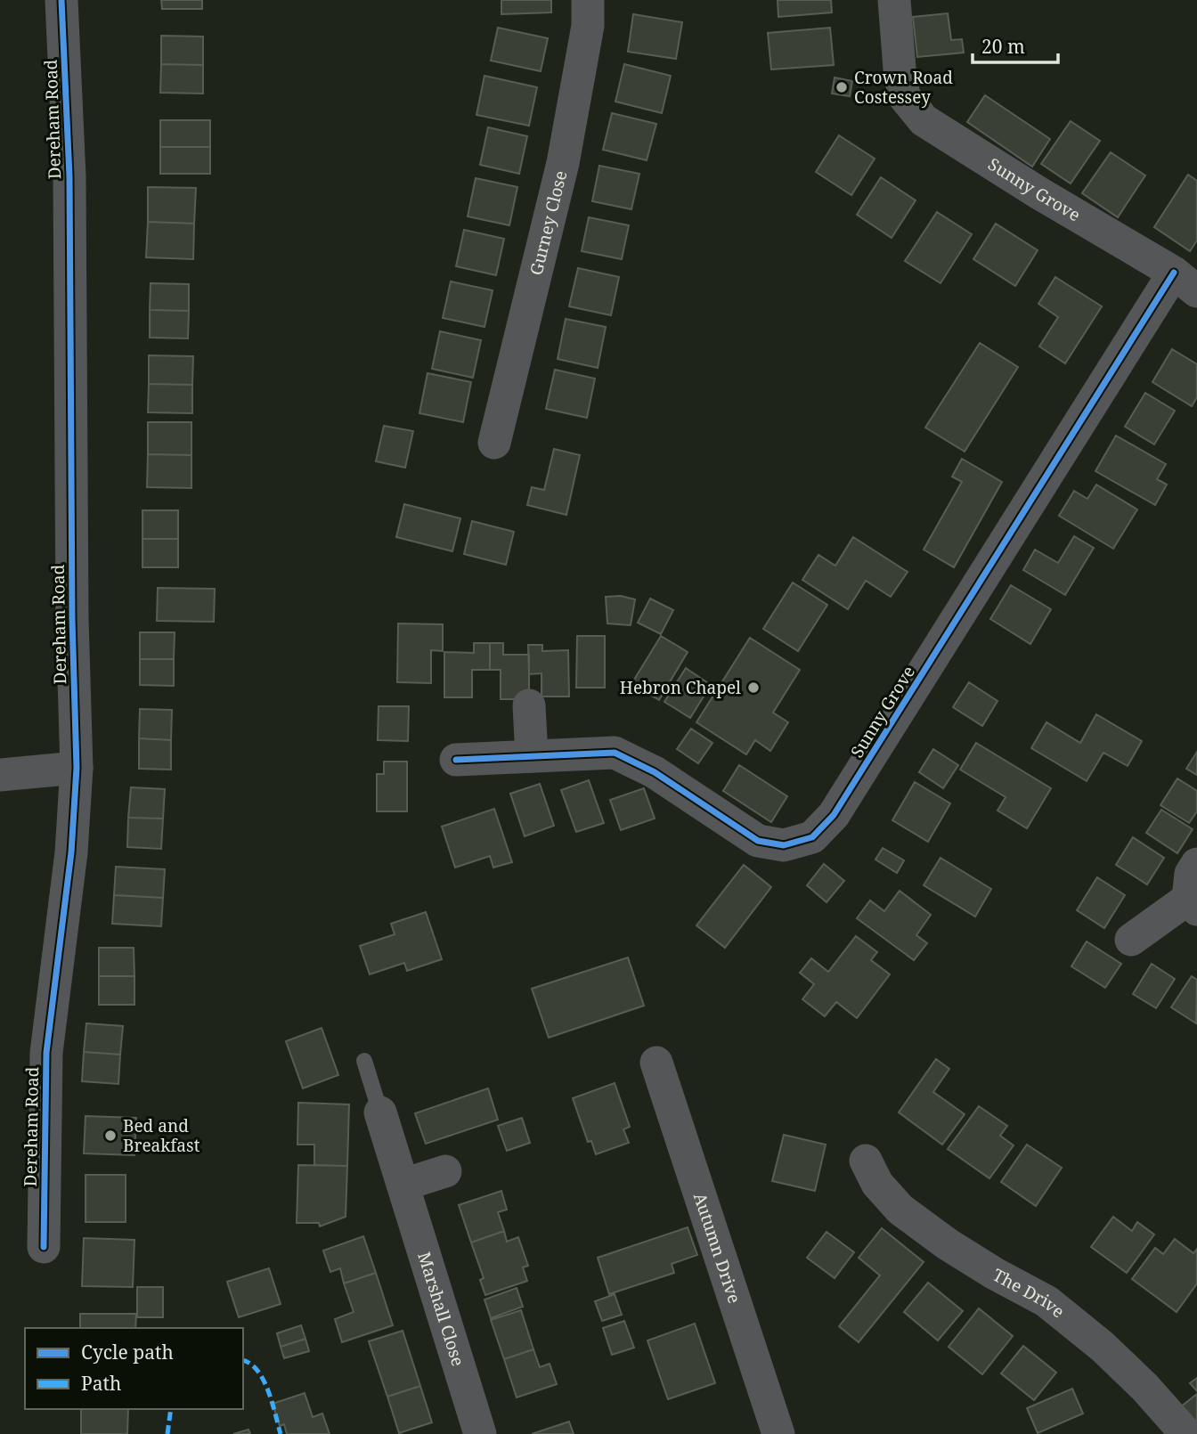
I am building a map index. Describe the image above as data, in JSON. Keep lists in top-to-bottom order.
{
  "streets": {
    "street": [
      "Dereham Road",
      "Sunny Grove",
      "Gurney Close",
      "Autumn Drive",
      "The Drive",
      "Marshall Close"
    ]
  },
  "places": ["Crown Road Costessey", "Hebron Chapel", "Bed and Breakfast"],
  "legend": ["Cycle path", "Path"],
  "scale_bar": "20 m"
}
